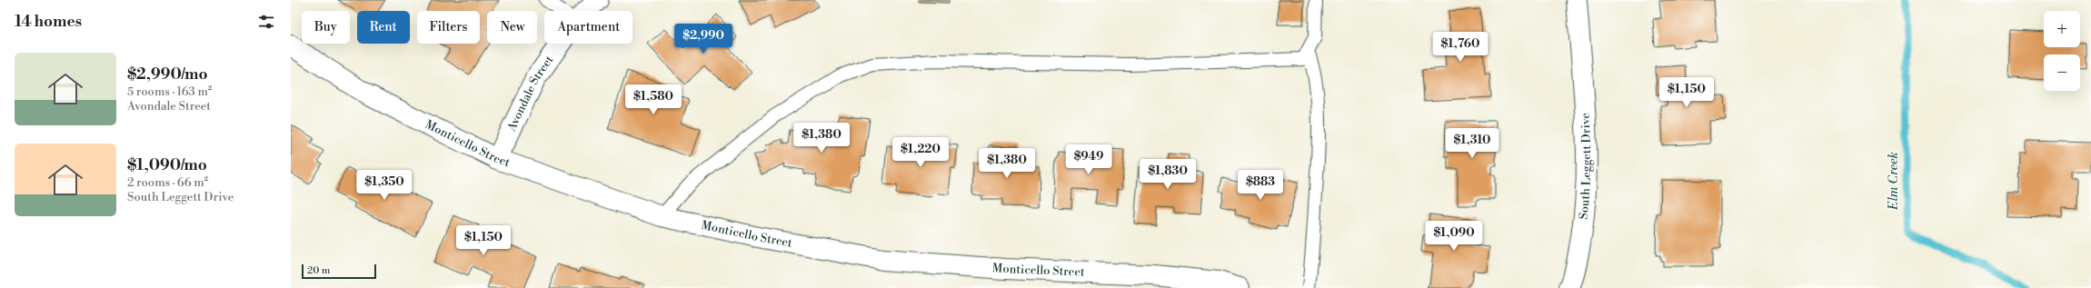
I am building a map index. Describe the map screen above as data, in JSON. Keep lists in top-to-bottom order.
{
  "streets": {
    "street": ["Avondale Street", "Monticello Street", "South Leggett Drive"]
  },
  "crossings": [
    ["Avondale Street", "Monticello Street"]
  ],
  "water": ["Elm Creek"],
  "scale_bar": "20 m",
  "page": {
    "heading": "14 homes",
    "map_buttons": ["+", "−"],
    "chip": [
      "Buy",
      "Rent",
      "Filters",
      "New",
      "Apartment"
    ],
    "price": [
      "$2,990",
      "$1,760",
      "$1,150",
      "$1,580",
      "$1,380",
      "$1,310",
      "$1,220",
      "$949",
      "$1,380",
      "$1,830",
      "$1,350",
      "$883",
      "$1,090",
      "$1,150"
    ],
    "list": [
      {
        "name": "$2,990/mo",
        "note": "5 rooms · 163 m² · Avondale Street"
      },
      {
        "name": "$1,090/mo",
        "note": "2 rooms · 66 m² · South Leggett Drive"
      }
    ],
    "scale": "20 m"
  }
}
